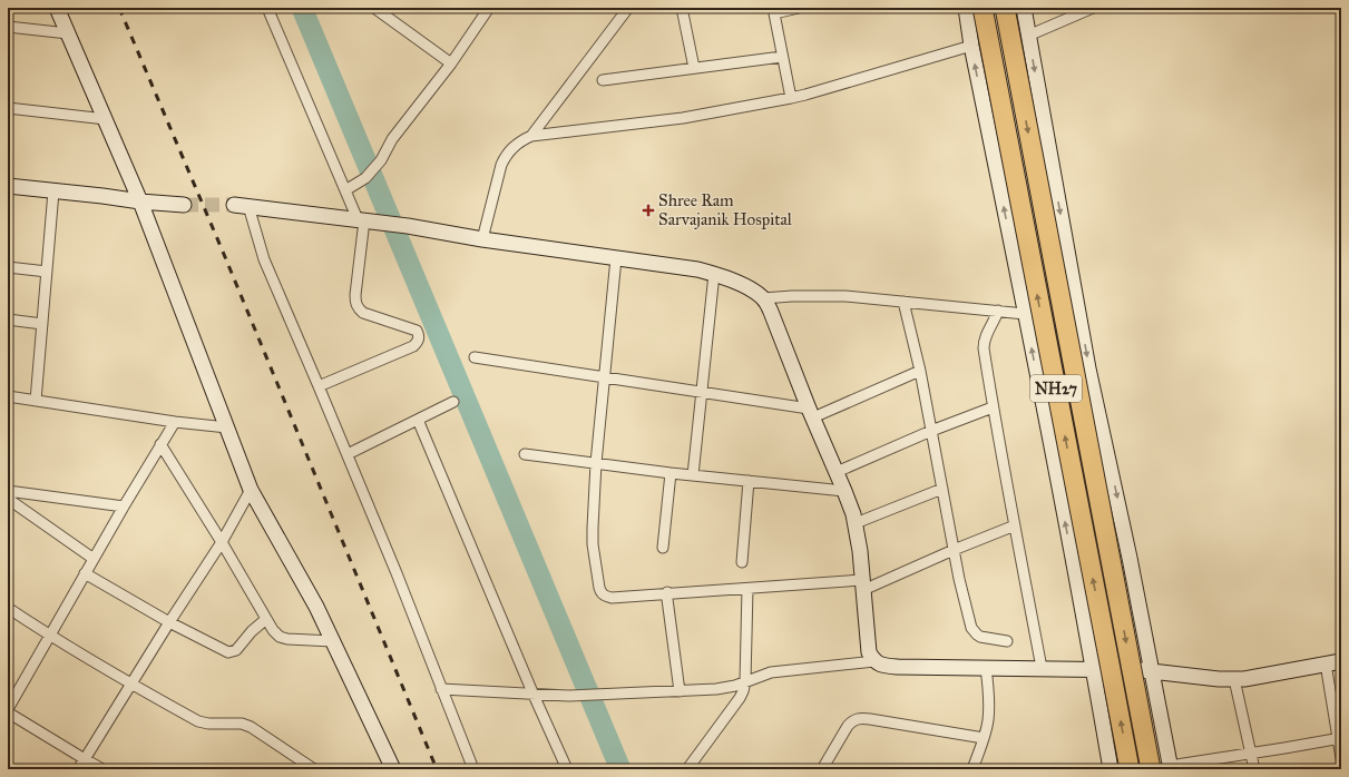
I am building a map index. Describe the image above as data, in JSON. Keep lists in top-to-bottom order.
{
  "streets": {
    "highway": ["NH27"]
  },
  "places": {
    "health": ["Shree Ram Sarvajanik Hospital"]
  }
}
